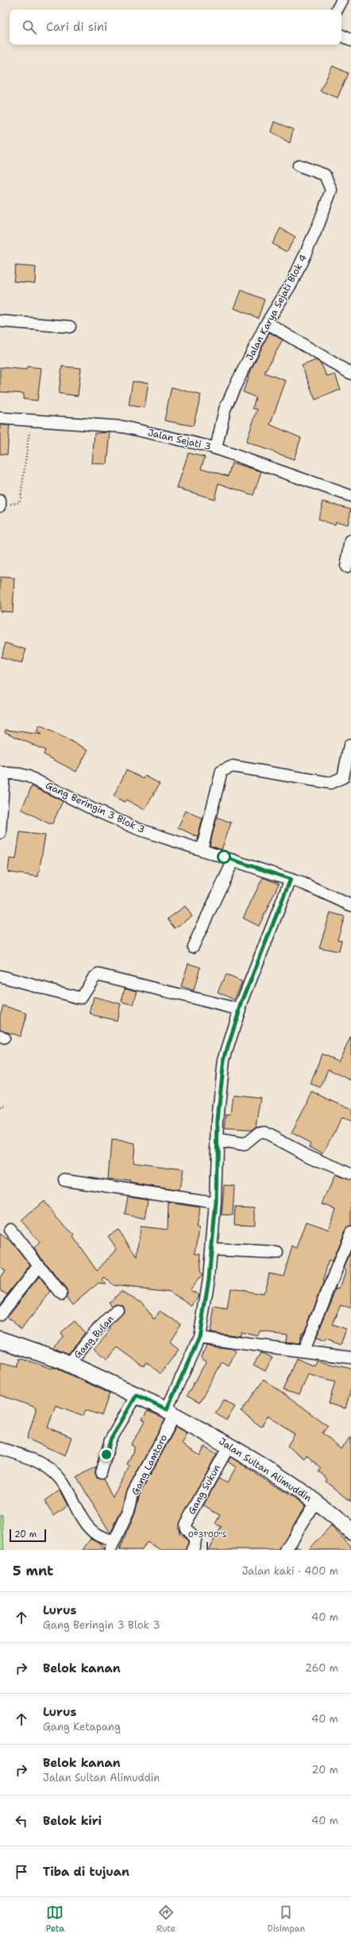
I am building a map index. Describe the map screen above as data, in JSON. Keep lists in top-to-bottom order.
{
  "streets": {
    "main road": ["Jalan Sultan Alimuddin"],
    "street": [
      "Jalan Karya Sejati Blok 4",
      "Jalan Sejati 3",
      "Gang Beringin 3 Blok 3",
      "Gang Bulan",
      "Gang Lamtoro",
      "Gang Sukun"
    ]
  },
  "crossings": [
    ["Jalan Karya Sejati Blok 4", "Jalan Sejati 3"],
    ["Gang Beringin 3 Blok 3", "Gang Lamtoro"],
    ["Gang Bulan", "Jalan Sultan Alimuddin"],
    ["Gang Lamtoro", "Jalan Sultan Alimuddin"],
    ["Jalan Sultan Alimuddin", "Gang Sukun"]
  ],
  "scale_bar": "20 m",
  "page": {
    "search": "Cari di sini",
    "scale": "20 m",
    "heading": ["5 mnt", "Jalan kaki · 400 m"],
    "list": [
      ["Lurus", "Gang Beringin 3 Blok 3", "40 m"],
      ["Belok kanan", "260 m"],
      ["Lurus", "Gang Ketapang", "40 m"],
      ["Belok kanan", "Jalan Sultan Alimuddin", "20 m"],
      ["Belok kiri", "40 m"],
      "Tiba di tujuan"
    ],
    "nav": ["Peta", "Rute", "Disimpan"]
  },
  "coordinates": ["0°31'00\"S"]
}
